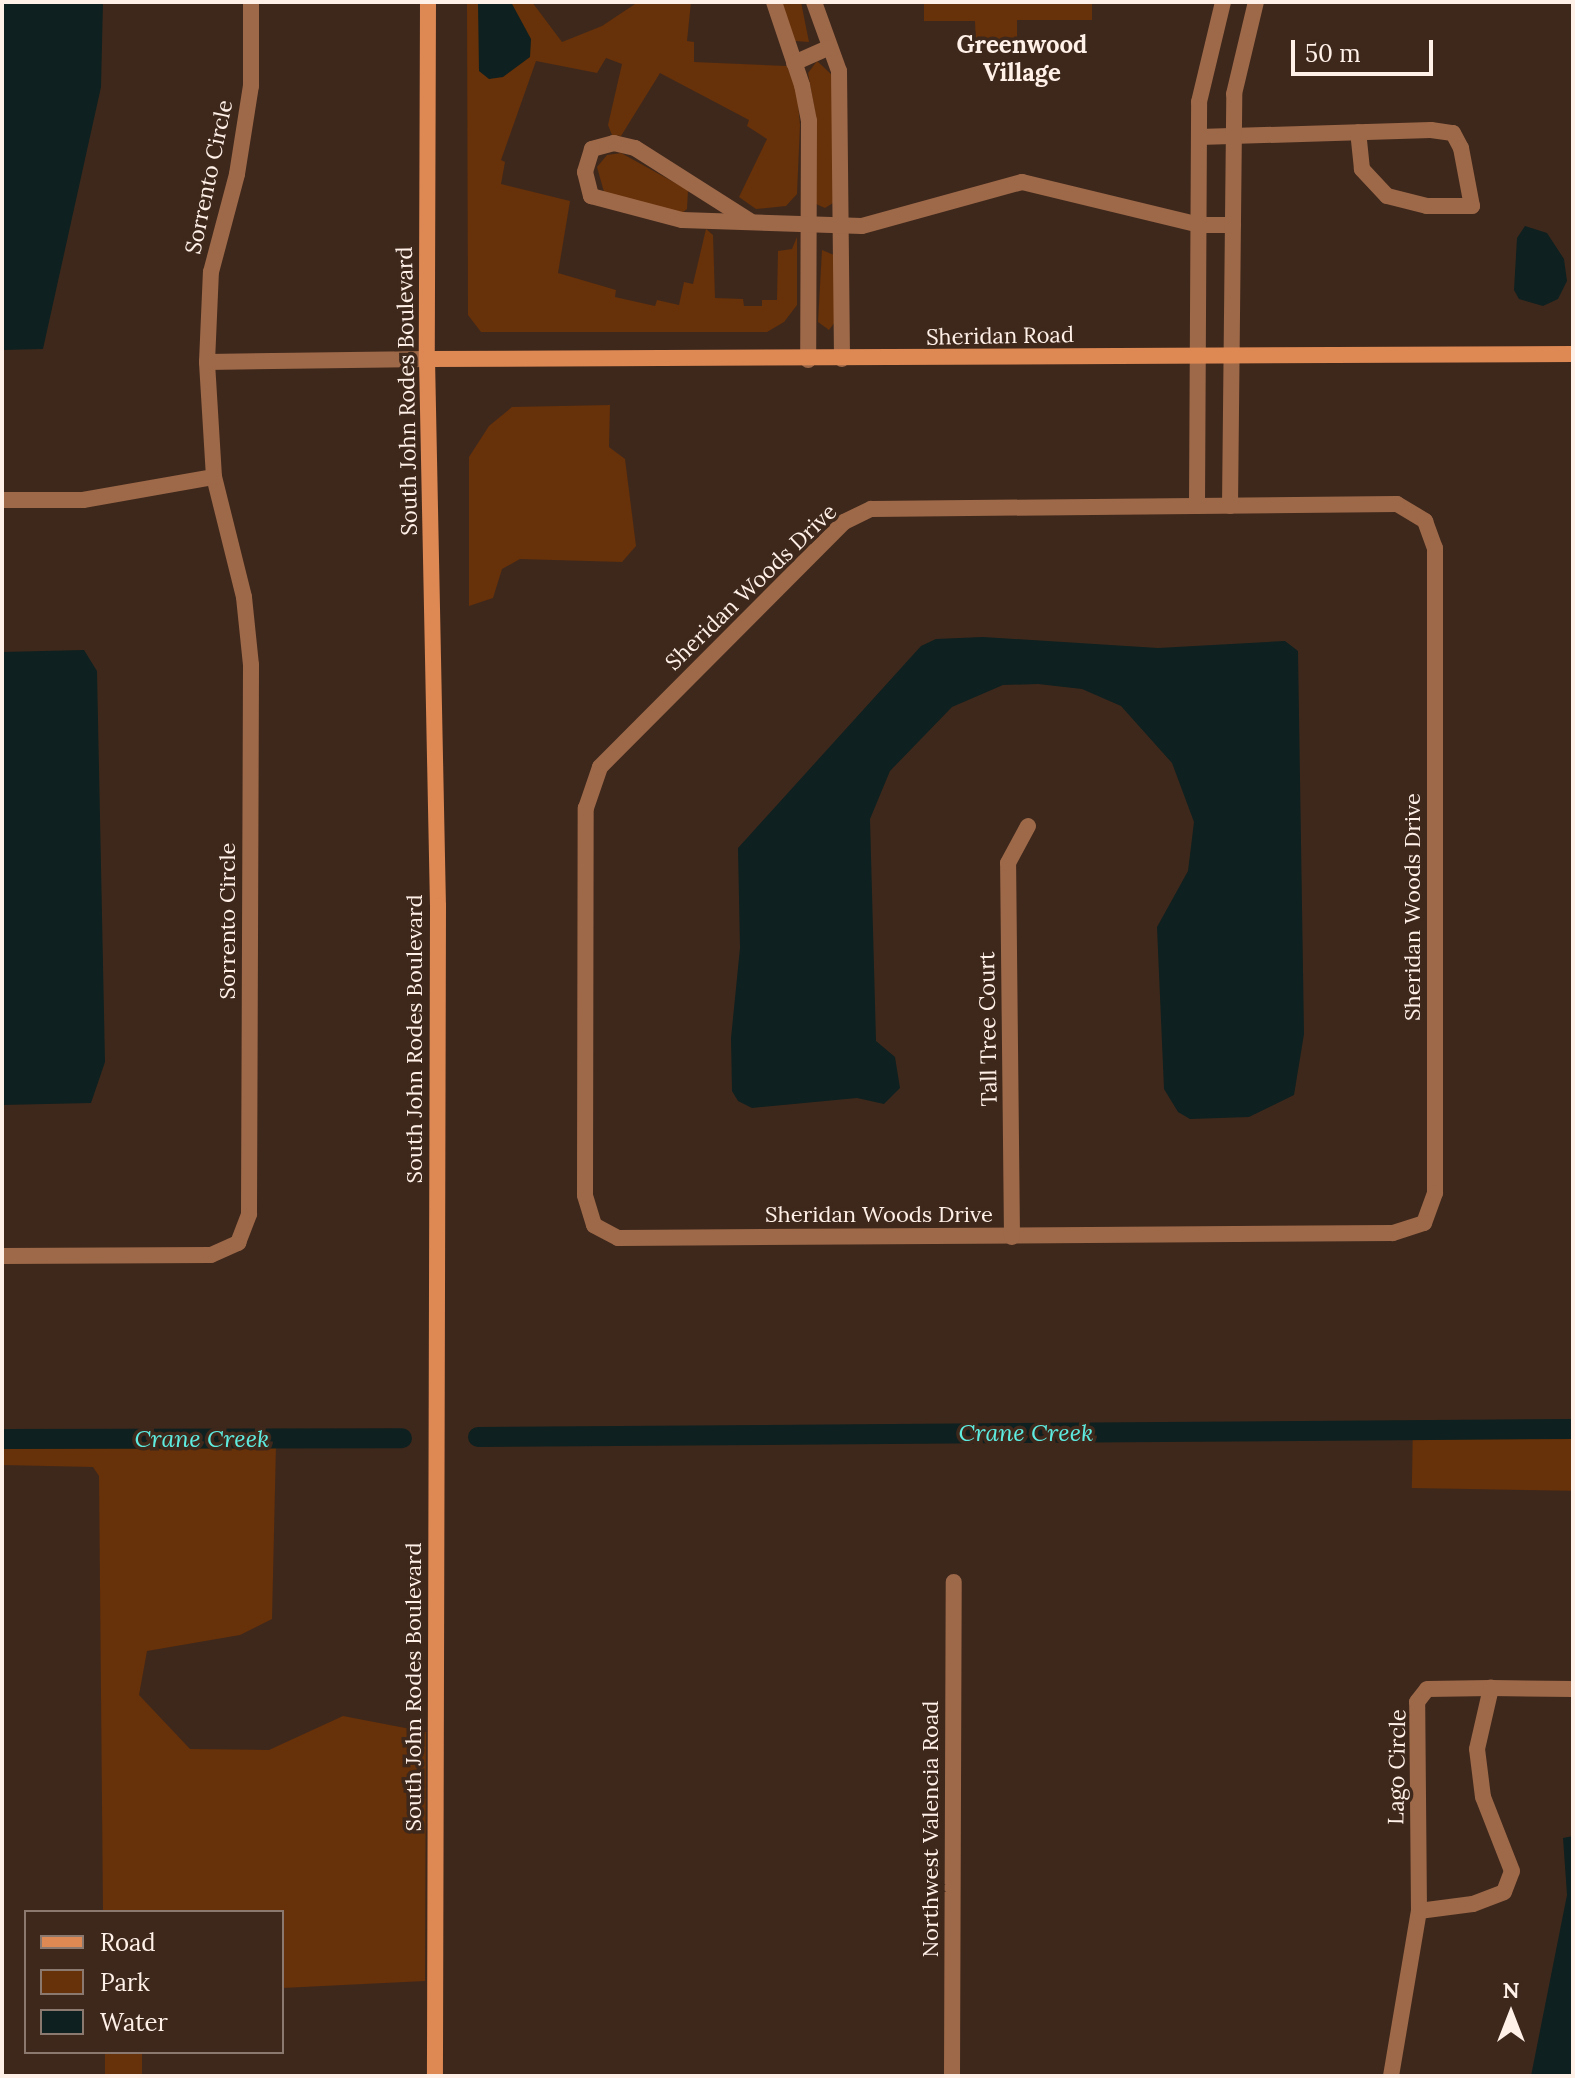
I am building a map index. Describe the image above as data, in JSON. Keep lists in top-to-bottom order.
{
  "streets": {
    "main road": ["Sheridan Road", "South John Rodes Boulevard"],
    "street": [
      "Sorrento Circle",
      "Sheridan Woods Drive",
      "Tall Tree Court",
      "Lago Circle",
      "Northwest Valencia Road"
    ]
  },
  "crossings": [
    ["Sheridan Road", "South John Rodes Boulevard"],
    ["Sheridan Woods Drive", "Tall Tree Court"]
  ],
  "districts": ["Greenwood Village"],
  "water": ["Crane Creek"],
  "legend": ["Road", "Park", "Water"],
  "scale_bar": "50 m",
  "north": "top"
}
